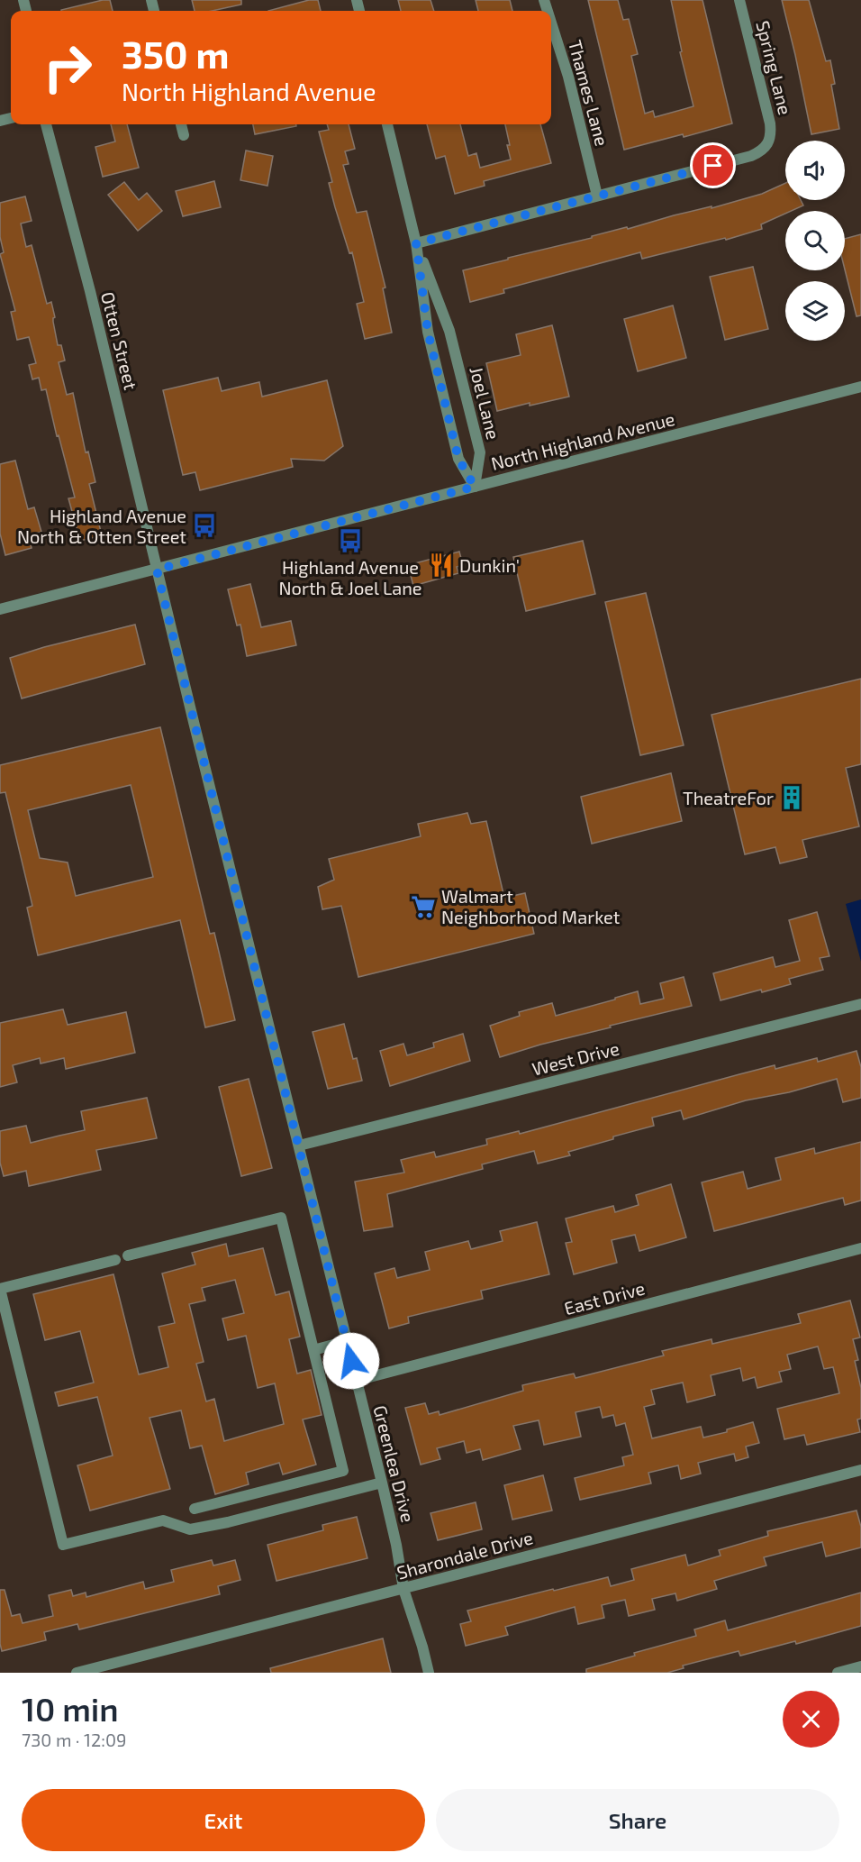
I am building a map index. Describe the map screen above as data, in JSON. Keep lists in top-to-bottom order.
{
  "streets": {
    "street": [
      "Spring Lane",
      "Thames Lane",
      "Otten Street",
      "Joel Lane",
      "North Highland Avenue",
      "West Drive",
      "East Drive",
      "Greenlea Drive",
      "Sharondale Drive"
    ]
  },
  "crossings": [
    ["Spring Lane", "Thames Lane"],
    ["Otten Street", "North Highland Avenue"],
    ["Otten Street", "Greenlea Drive"],
    ["Joel Lane", "North Highland Avenue"],
    ["North Highland Avenue", "Greenlea Drive"],
    ["West Drive", "Greenlea Drive"],
    ["East Drive", "Greenlea Drive"],
    ["Greenlea Drive", "Sharondale Drive"]
  ],
  "places": {
    "bus stop": ["Highland Avenue North & Otten Street", "Highland Avenue North & Joel Lane"],
    "restaurant": ["Dunkin'"],
    "building": ["TheatreFor"],
    "supermarket": ["Walmart Neighborhood Market"]
  },
  "page": {
    "turn": ["350 m", "North Highland Avenue"],
    "heading": ["10 min", "730 m · 12:09"],
    "buttons": ["Exit", "Share"]
  }
}
